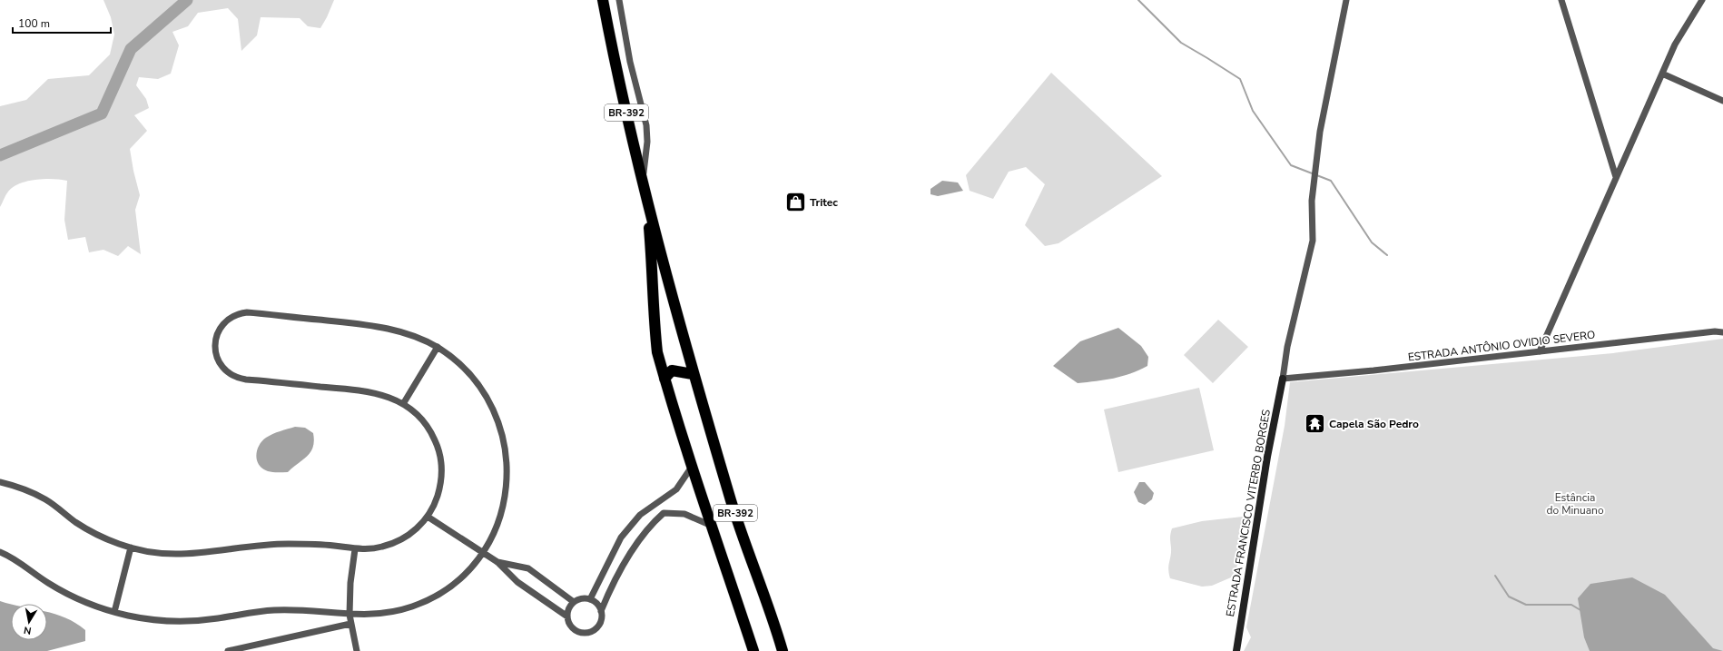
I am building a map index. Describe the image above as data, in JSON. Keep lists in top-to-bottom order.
{
  "streets": {
    "highway": ["BR-392"],
    "street": ["ESTRADA ANTÔNIO OVIDIO SEVERO", "ESTRADA FRANCISCO VITERBO BORGES"]
  },
  "crossings": [
    ["ESTRADA ANTÔNIO OVIDIO SEVERO", "ESTRADA FRANCISCO VITERBO BORGES"]
  ],
  "parks": ["Estância do Minuano"],
  "places": {
    "shop": ["Tritec"],
    "temple": ["Capela São Pedro"]
  },
  "scale_bar": "100 m",
  "north": "bottom"
}
